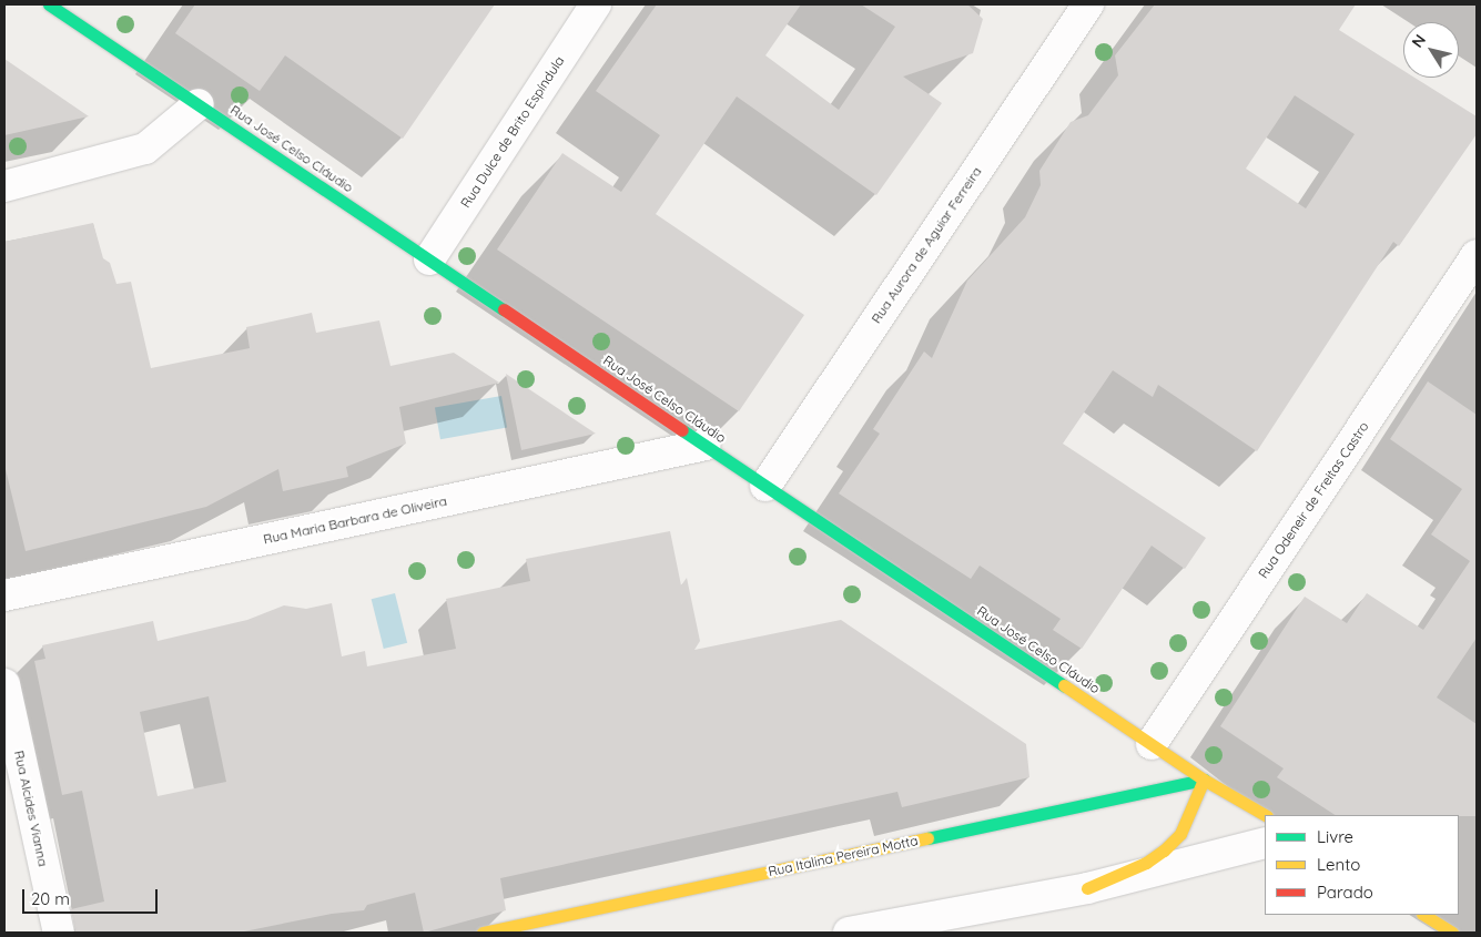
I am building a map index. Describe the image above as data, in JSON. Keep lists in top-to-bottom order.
{
  "streets": {
    "street": [
      "Rua Dulce de Brito Espíndula",
      "Rua José Celso Cláudio",
      "Rua Aurora de Aguiar Ferreira",
      "Rua Odeneir de Freitas Castro",
      "Rua Maria Barbara de Oliveira",
      "Rua Alcides Vianna",
      "Rua Italina Pereira Motta"
    ]
  },
  "crossings": [
    ["Rua Dulce de Brito Espíndula", "Rua José Celso Cláudio"],
    ["Rua José Celso Cláudio", "Rua Aurora de Aguiar Ferreira"],
    ["Rua José Celso Cláudio", "Rua Odeneir de Freitas Castro"],
    ["Rua José Celso Cláudio", "Rua Maria Barbara de Oliveira"],
    ["Rua José Celso Cláudio", "Rua Italina Pereira Motta"]
  ],
  "legend": ["Livre", "Lento", "Parado"],
  "scale_bar": "20 m",
  "north": "top left"
}
